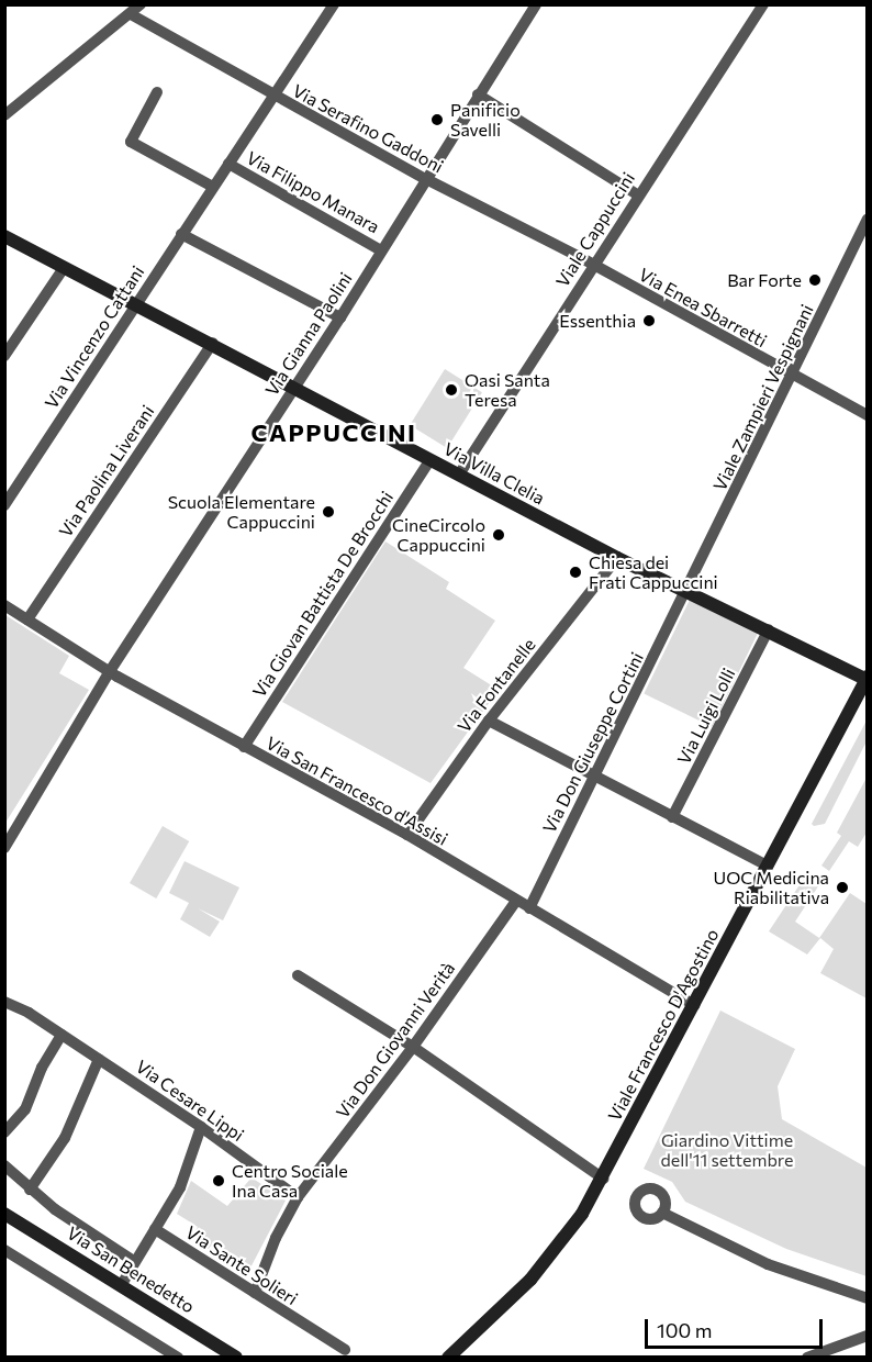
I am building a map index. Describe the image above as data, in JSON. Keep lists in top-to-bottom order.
{
  "streets": {
    "street": [
      "Via Serafino Gaddoni",
      "Via Filippo Manara",
      "Viale Cappuccini",
      "Via Enea Sbarretti",
      "Via Gianna Paolini",
      "Via Vincenzo Cattani",
      "Viale Zampieri Vespignani",
      "Via Paolina Liverani",
      "Via Villa Clelia",
      "Via Giovan Battista De Brocchi",
      "Via Fontanelle",
      "Via Luigi Lolli",
      "Via Don Giuseppe Cortini",
      "Via San Francesco d'Assisi",
      "Viale Francesco D'Agostino",
      "Via Don Giovanni Verità",
      "Via Cesare Lippi",
      "Via Sante Solieri",
      "Via San Benedetto"
    ]
  },
  "crossings": [
    ["Via Serafino Gaddoni", "Viale Cappuccini"],
    ["Via Serafino Gaddoni", "Via Enea Sbarretti"],
    ["Via Serafino Gaddoni", "Via Gianna Paolini"],
    ["Via Serafino Gaddoni", "Via Vincenzo Cattani"],
    ["Via Filippo Manara", "Via Gianna Paolini"],
    ["Via Filippo Manara", "Via Vincenzo Cattani"],
    ["Viale Cappuccini", "Via Enea Sbarretti"],
    ["Viale Cappuccini", "Via Villa Clelia"],
    ["Via Enea Sbarretti", "Viale Zampieri Vespignani"],
    ["Via Gianna Paolini", "Via Villa Clelia"],
    ["Via Gianna Paolini", "Via San Francesco d'Assisi"],
    ["Via Vincenzo Cattani", "Via Villa Clelia"],
    ["Viale Zampieri Vespignani", "Via Villa Clelia"],
    ["Viale Zampieri Vespignani", "Via Don Giuseppe Cortini"],
    ["Via Paolina Liverani", "Via Villa Clelia"],
    ["Via Paolina Liverani", "Via San Francesco d'Assisi"],
    ["Via Villa Clelia", "Via Giovan Battista De Brocchi"],
    ["Via Villa Clelia", "Via Fontanelle"],
    ["Via Villa Clelia", "Via Luigi Lolli"],
    ["Via Villa Clelia", "Via Don Giuseppe Cortini"],
    ["Via Villa Clelia", "Viale Francesco D'Agostino"],
    ["Via Giovan Battista De Brocchi", "Via San Francesco d'Assisi"],
    ["Via Fontanelle", "Via San Francesco d'Assisi"],
    ["Via Don Giuseppe Cortini", "Via San Francesco d'Assisi"],
    ["Via San Francesco d'Assisi", "Viale Francesco D'Agostino"],
    ["Via San Francesco d'Assisi", "Via Don Giovanni Verità"],
    ["Via Don Giovanni Verità", "Via Cesare Lippi"]
  ],
  "districts": ["CAPPUCCINI"],
  "parks": ["Giardino Vittime dell'11 settembre"],
  "places": [
    "Panificio Savelli",
    "Bar Forte",
    "Essenthia",
    "Oasi Santa Teresa",
    "Scuola Elementare Cappuccini",
    "CineCircolo Cappuccini",
    "Chiesa dei Frati Cappuccini",
    "UOC Medicina Riabilitativa",
    "Centro Sociale Ina Casa"
  ],
  "scale_bar": "100 m"
}
